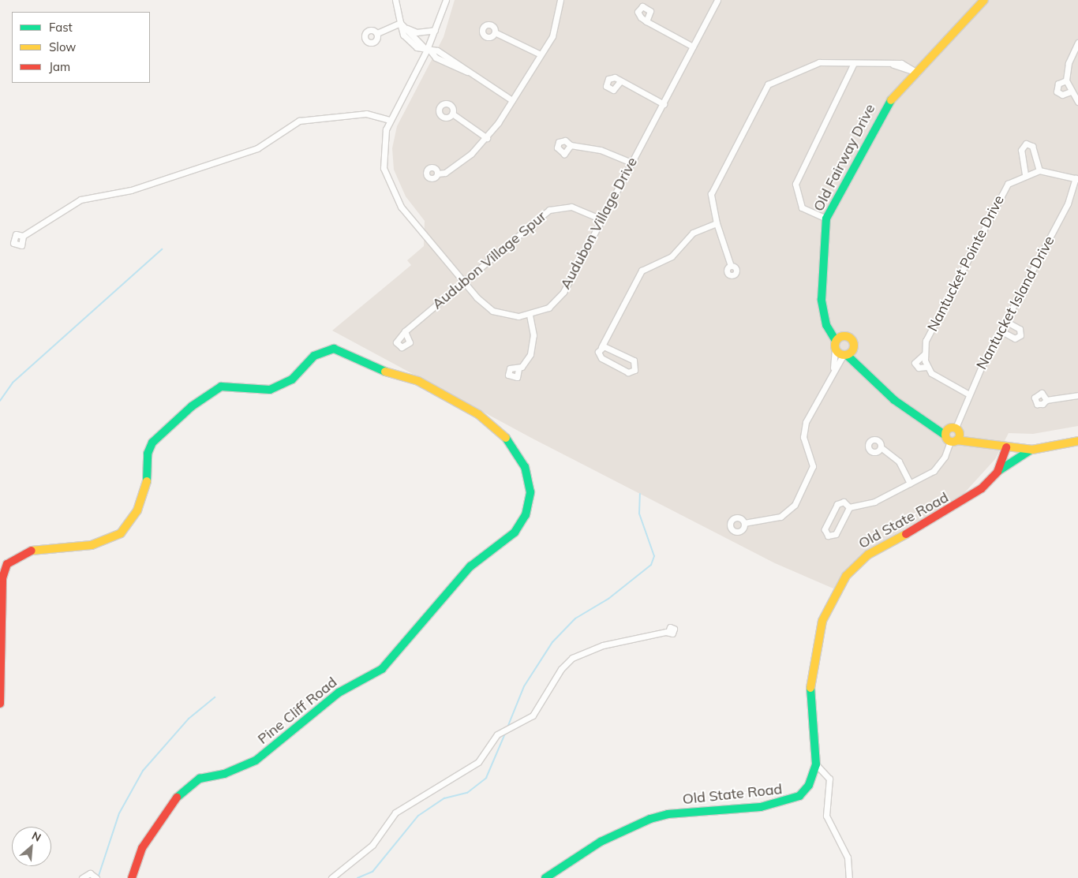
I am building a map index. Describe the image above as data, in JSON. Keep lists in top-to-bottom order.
{
  "streets": {
    "street": [
      "Old Fairway Drive",
      "Audubon Village Drive",
      "Audubon Village Spur",
      "Nantucket Pointe Drive",
      "Nantucket Island Drive",
      "Old State Road",
      "Pine Cliff Road"
    ]
  },
  "crossings": [
    ["Audubon Village Drive", "Audubon Village Spur"],
    ["Nantucket Pointe Drive", "Nantucket Island Drive"]
  ],
  "legend": ["Fast", "Slow", "Jam"],
  "north": "top right"
}
